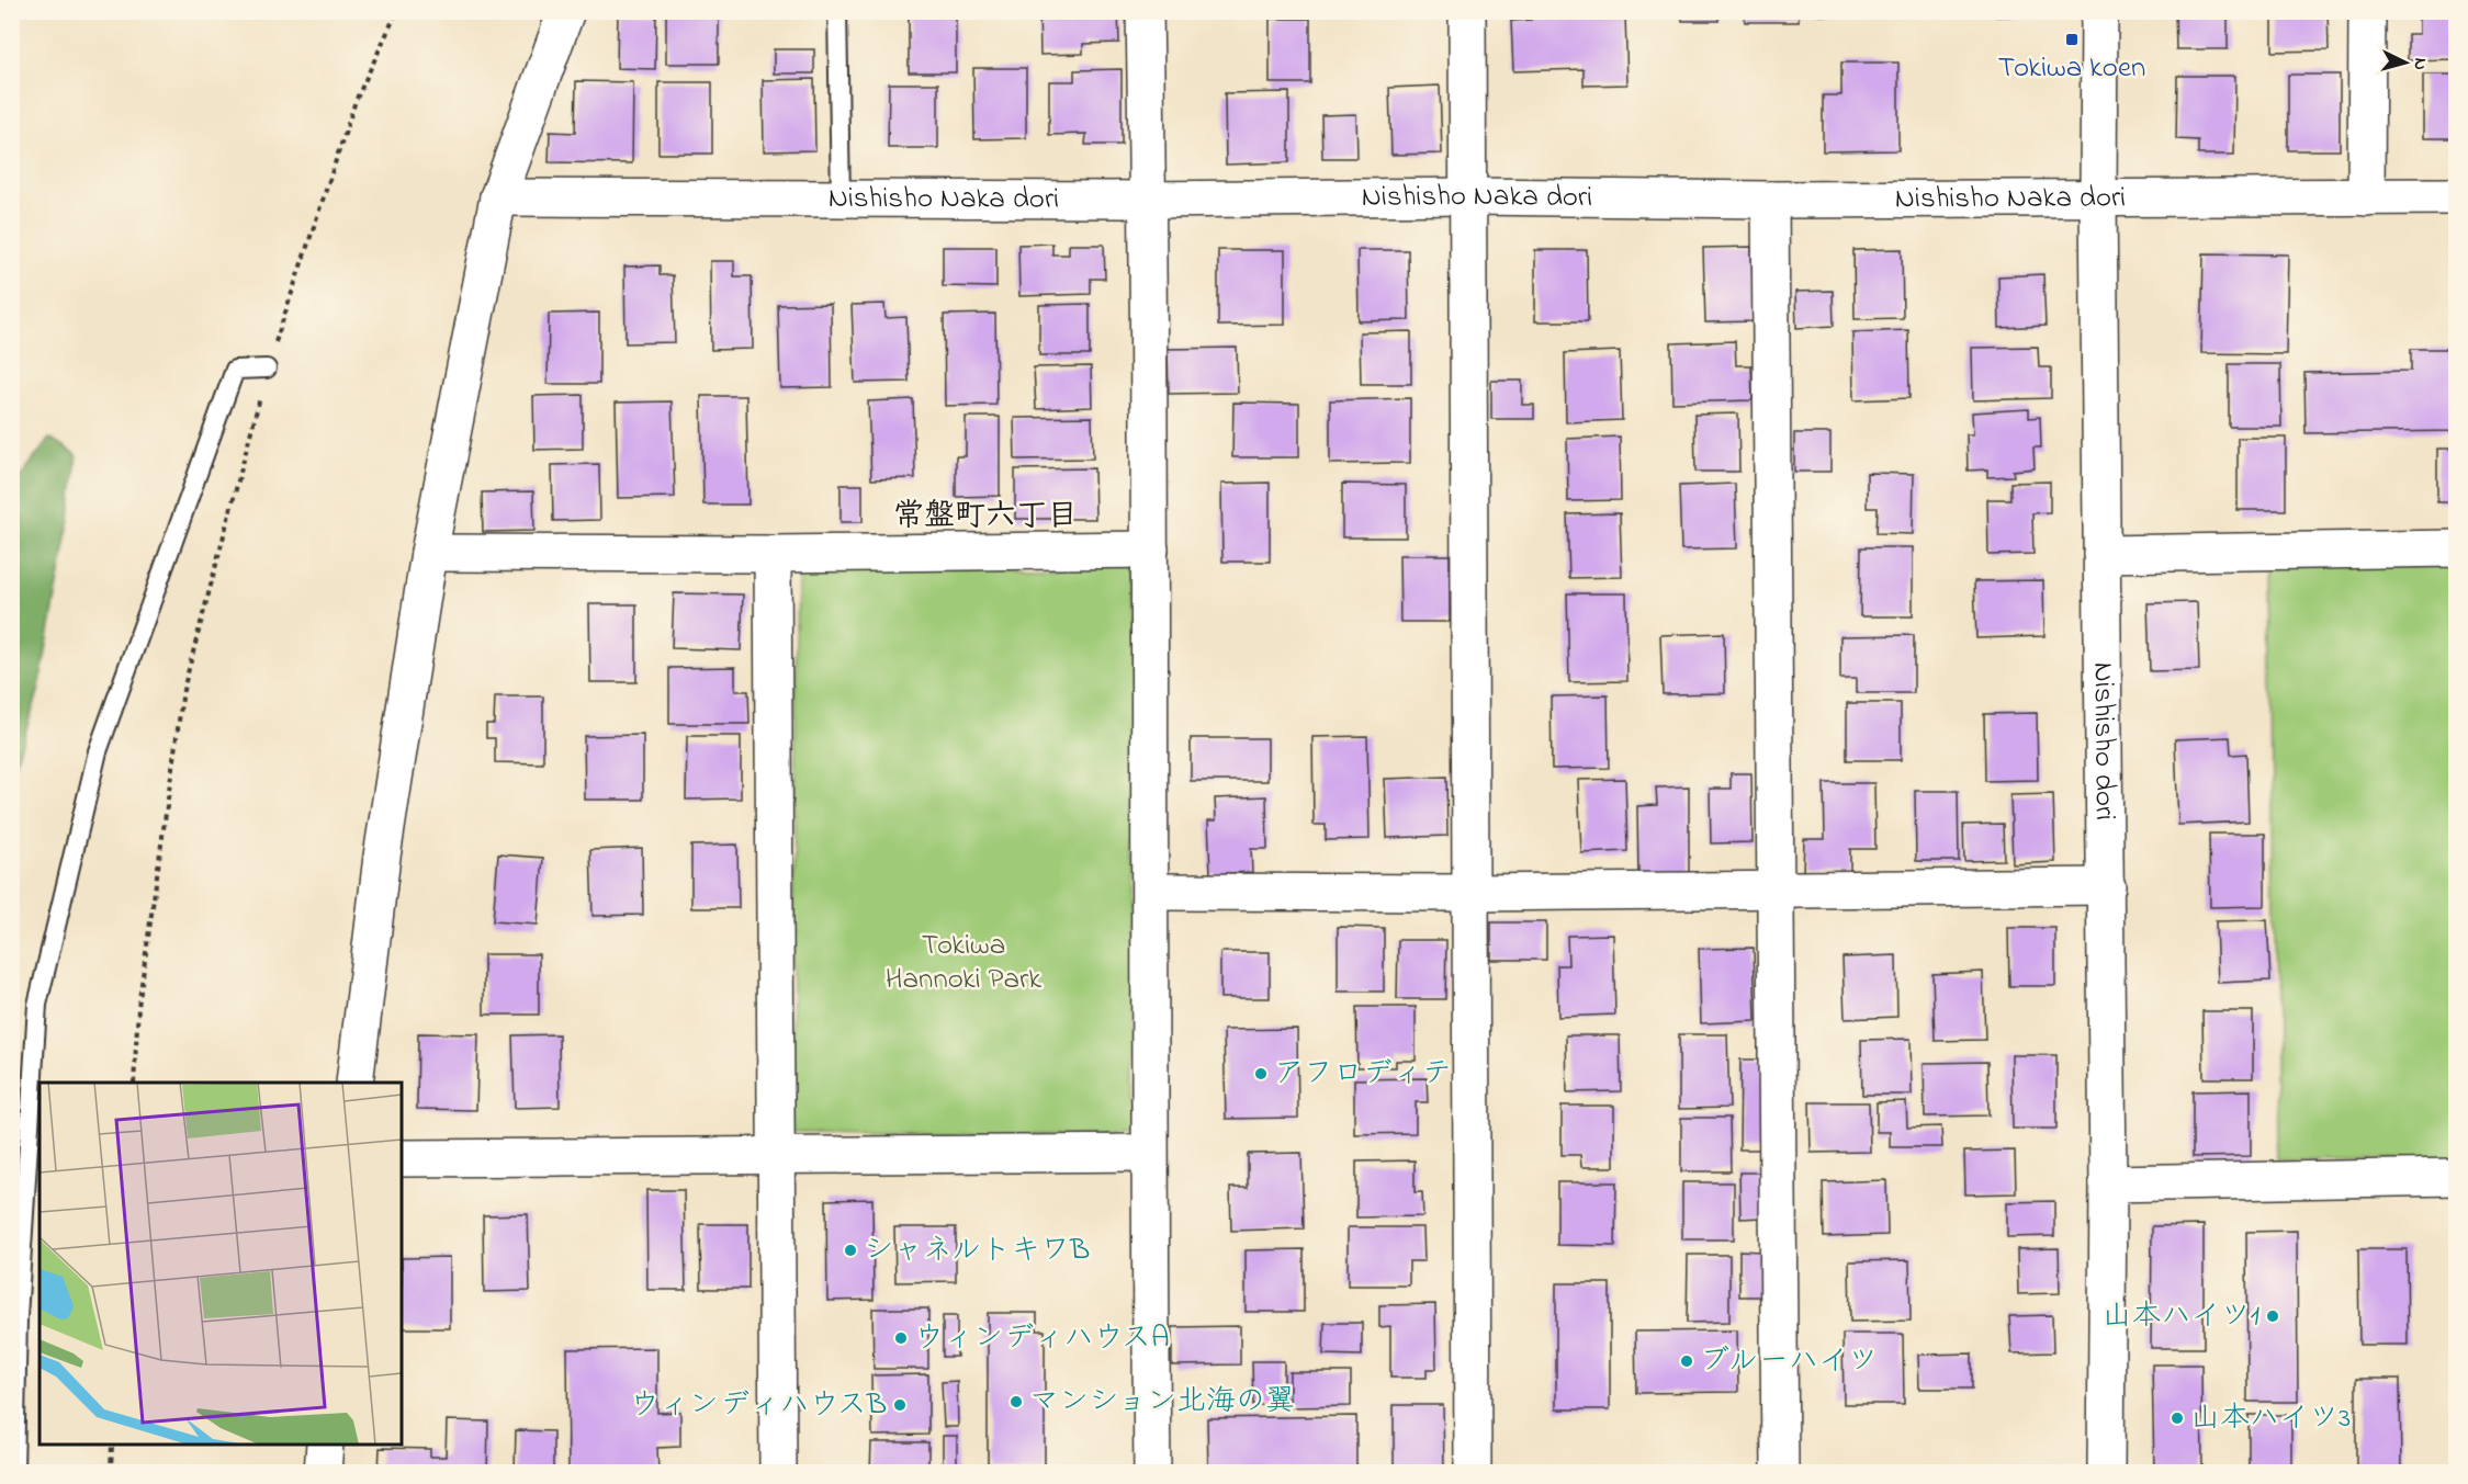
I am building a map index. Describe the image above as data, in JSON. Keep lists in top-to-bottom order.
{
  "streets": {
    "street": ["Nishisho Naka dori", "Nishisho dori"]
  },
  "crossings": [
    ["Nishisho Naka dori", "Nishisho dori"]
  ],
  "districts": ["常盤町六丁目"],
  "parks": ["Tokiwa Hannoki Park"],
  "places": {
    "transit": ["Tokiwa koen"],
    "other": [
      "アフロディテ",
      "シャネルトキワB",
      "山本ハイツ1",
      "ウィンディハウスA",
      "ブルーハイツ",
      "マンション北海の翼",
      "ウィンディハウスB",
      "山本ハイツ3"
    ]
  },
  "north": "right"
}
